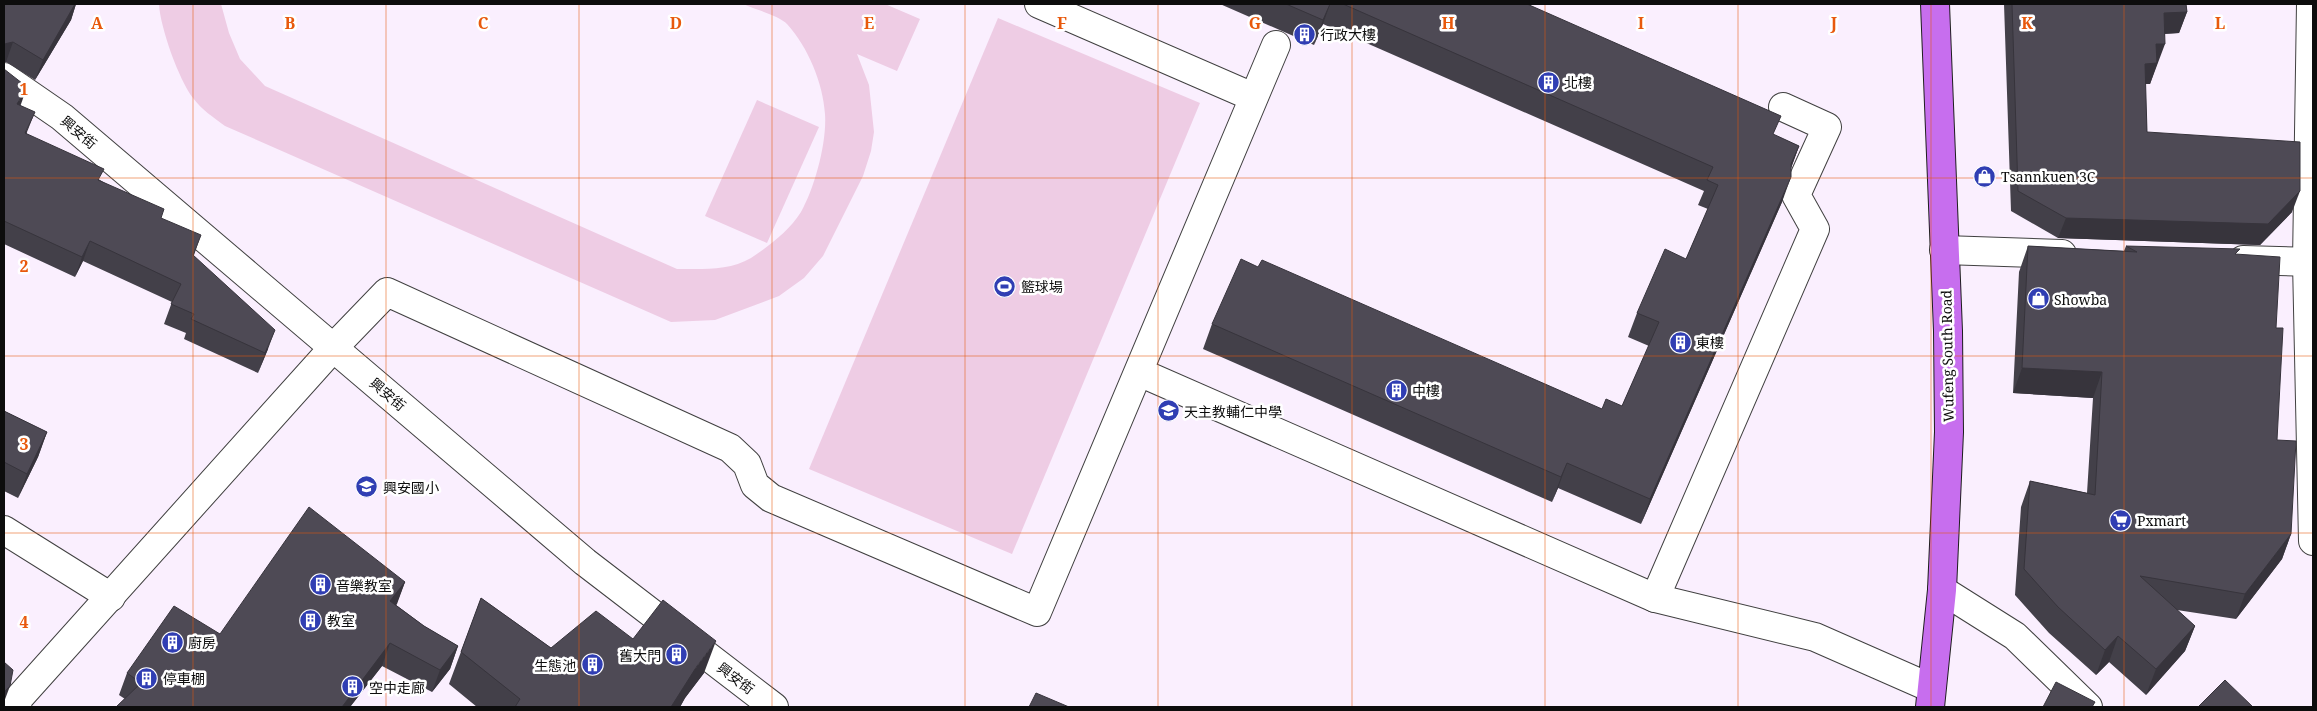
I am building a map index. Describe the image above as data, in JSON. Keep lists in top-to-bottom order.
{
  "streets": {
    "main road": ["Wufeng South Road"],
    "street": ["興安街"]
  },
  "places": {
    "building": [
      "行政大樓",
      "北樓",
      "東樓",
      "中樓",
      "音樂教室",
      "教室",
      "廚房",
      "舊大門",
      "生態池",
      "停車棚",
      "空中走廊"
    ],
    "shop": ["Tsannkuen 3C", "Showba"],
    "sports": ["籃球場"],
    "school or university": ["天主教輔仁中學", "興安國小"],
    "supermarket": ["Pxmart"]
  },
  "grid": {
    "columns": [
      "A",
      "B",
      "C",
      "D",
      "E",
      "F",
      "G",
      "H",
      "I",
      "J",
      "K",
      "L"
    ],
    "rows": [
      "1",
      "2",
      "3",
      "4"
    ]
  }
}
